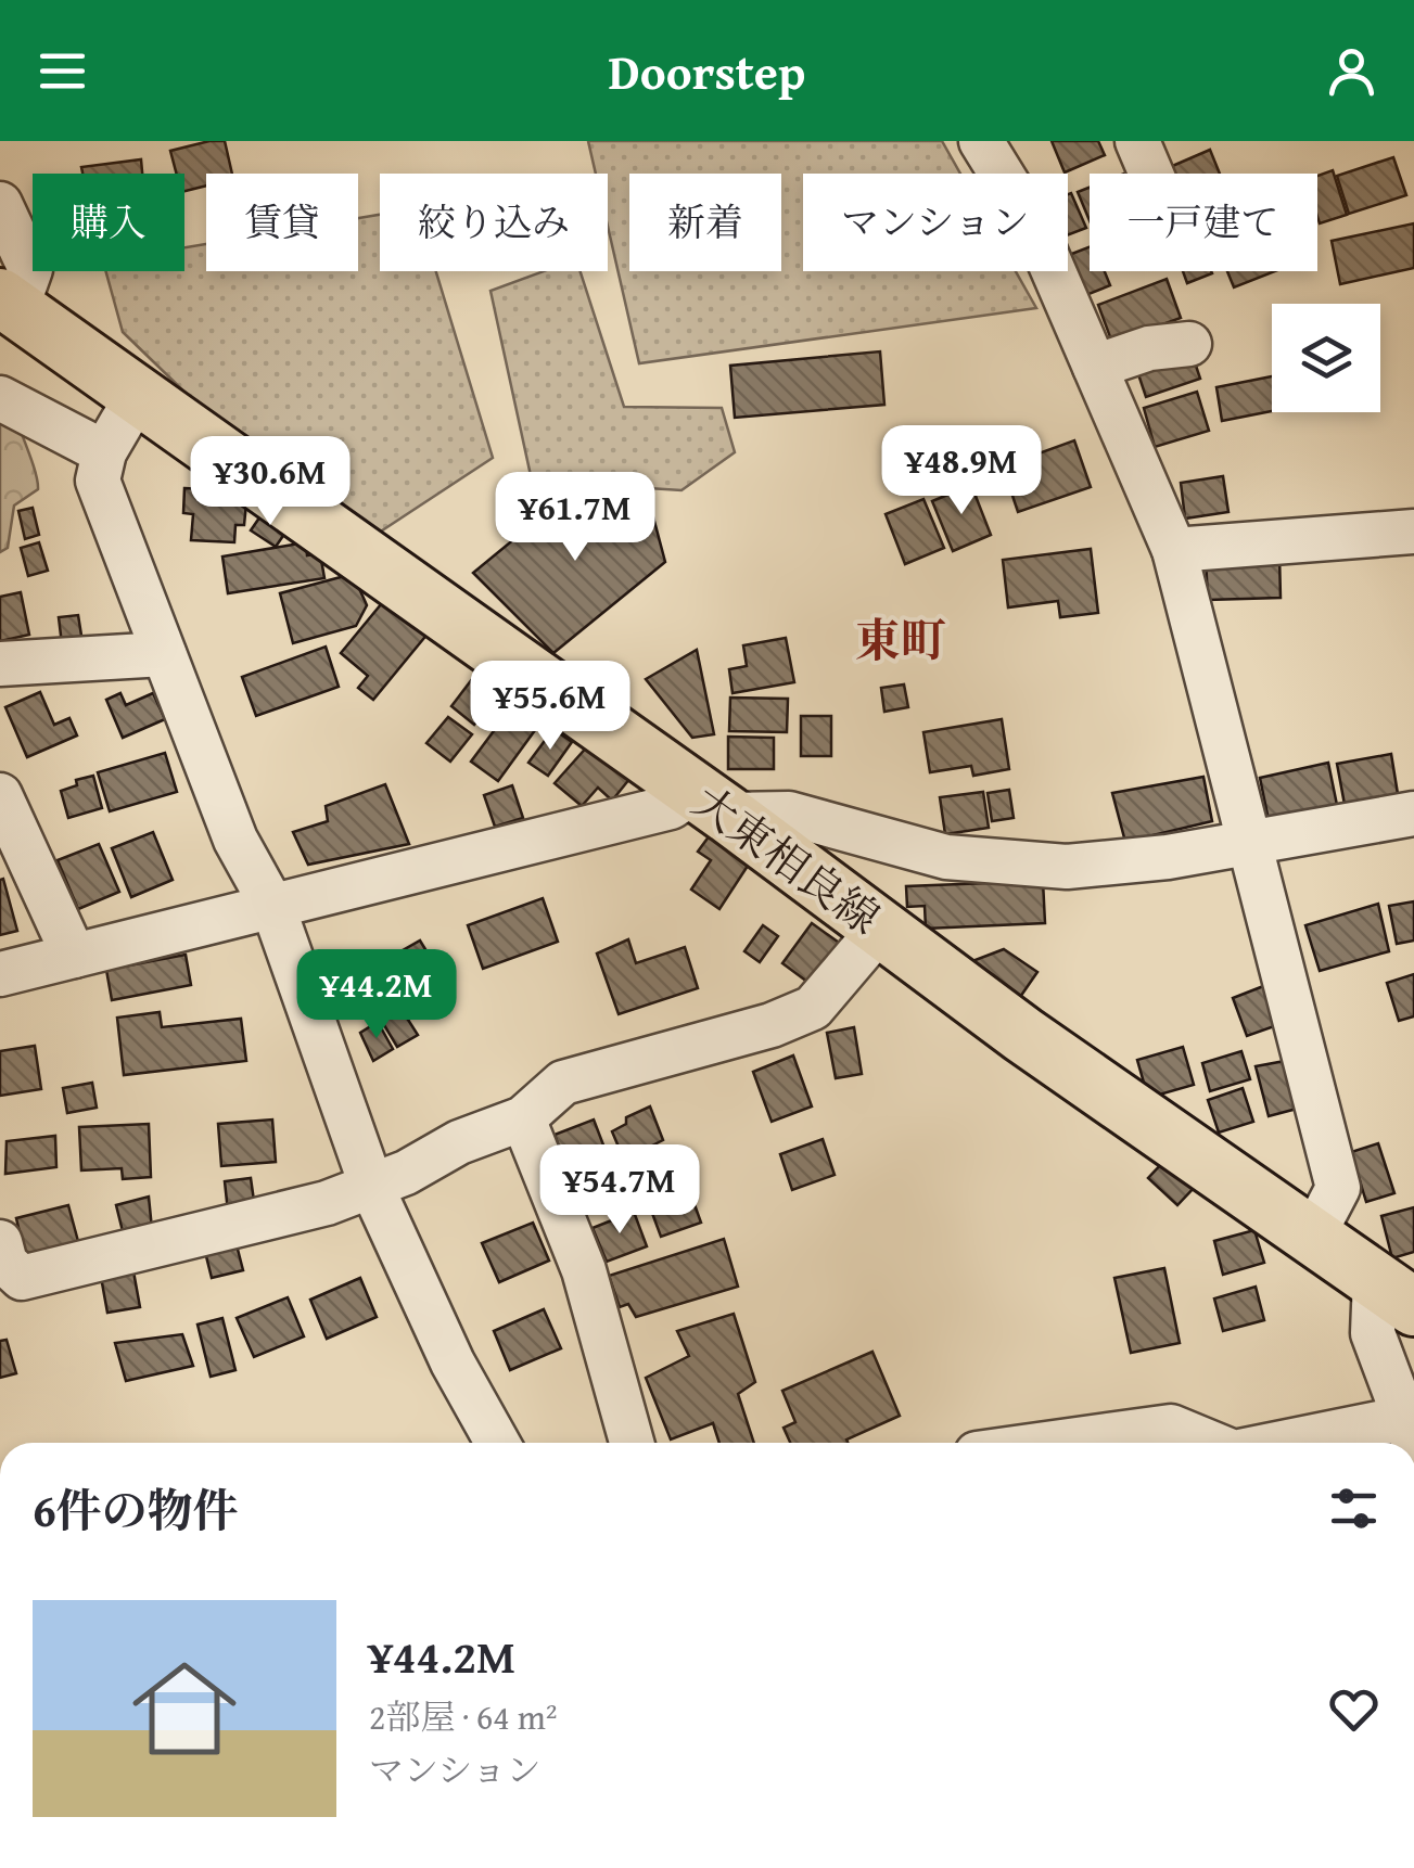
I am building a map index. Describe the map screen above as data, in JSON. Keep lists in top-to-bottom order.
{
  "streets": {
    "main road": ["大東相良線"]
  },
  "districts": ["東町"],
  "page": {
    "header": "Doorstep",
    "chip": [
      "購入",
      "賃貸",
      "絞り込み",
      "新着",
      "マンション",
      "一戸建て"
    ],
    "price": [
      "¥48.9M",
      "¥30.6M",
      "¥61.7M",
      "¥55.6M",
      "¥44.2M",
      "¥54.7M"
    ],
    "heading": "6件の物件",
    "list": [
      {
        "name": "¥44.2M",
        "note": "2部屋 · 64 m² · マンション"
      }
    ]
  }
}
